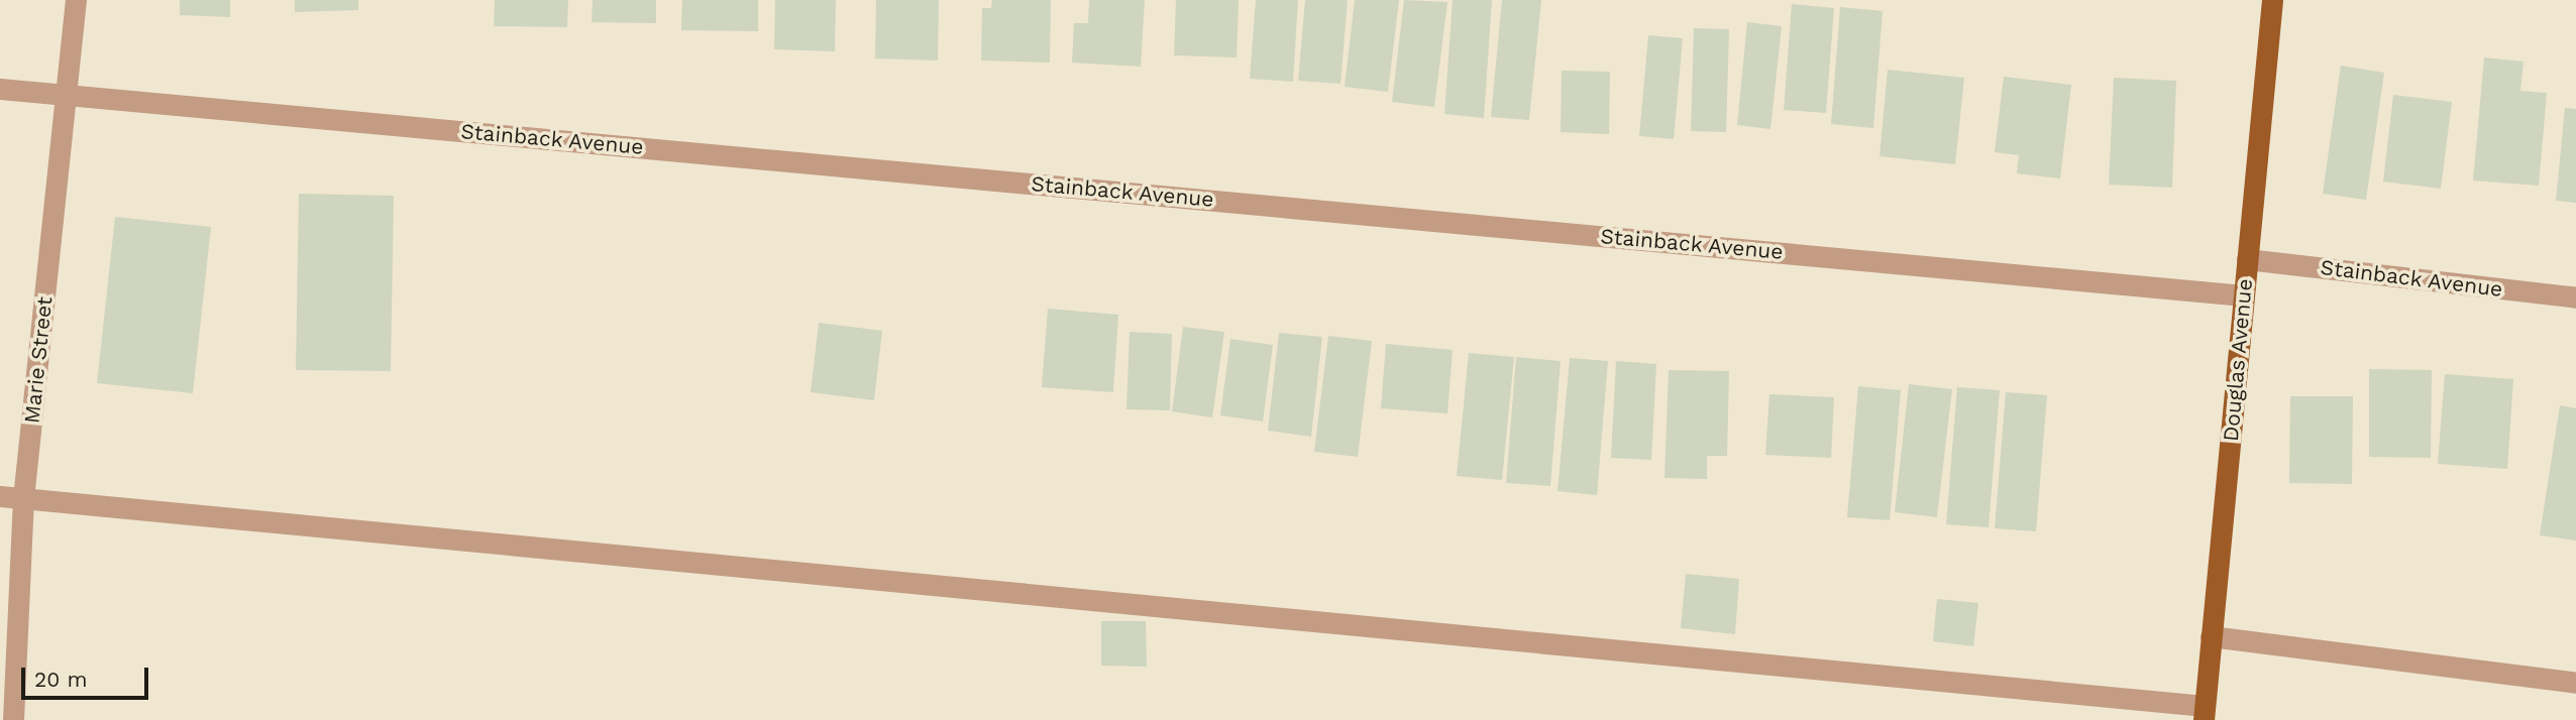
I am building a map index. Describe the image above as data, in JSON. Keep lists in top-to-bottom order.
{
  "streets": {
    "main road": ["Douglas Avenue"],
    "street": ["Stainback Avenue", "Marie Street"]
  },
  "crossings": [
    ["Stainback Avenue", "Marie Street"],
    ["Stainback Avenue", "Douglas Avenue"]
  ],
  "scale_bar": "20 m"
}
